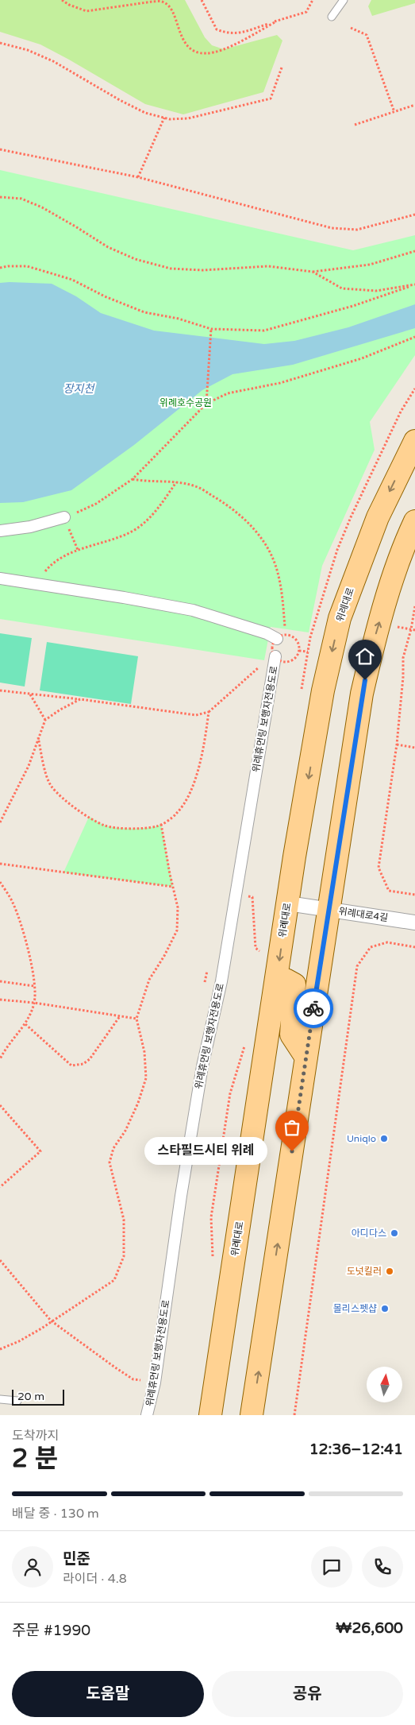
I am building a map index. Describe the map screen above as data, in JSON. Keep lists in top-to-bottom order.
{
  "streets": {
    "main road": ["위례대로"],
    "street": ["위례휴먼링 보행자전용도로", "위례대로4길"]
  },
  "crossings": [
    ["위례대로", "위례대로4길"]
  ],
  "water": ["장지천"],
  "parks": ["위례호수공원"],
  "places": [
    "Uniqlo",
    "스타필드시티 위례",
    "아디다스",
    "도넛킬러",
    "몰리스펫샵"
  ],
  "scale_bar": "20 m",
  "north": "top",
  "page": {
    "bubble": "스타필드시티 위례",
    "scale": "20 m",
    "heading": ["2 분", "도착까지", "12:36–12:41"],
    "panel": [
      "민준",
      "라이더 · 4.8",
      "주문 #1990",
      "₩26,600"
    ],
    "bar": "배달 중 · 130 m",
    "buttons": ["도움말", "공유"]
  }
}
